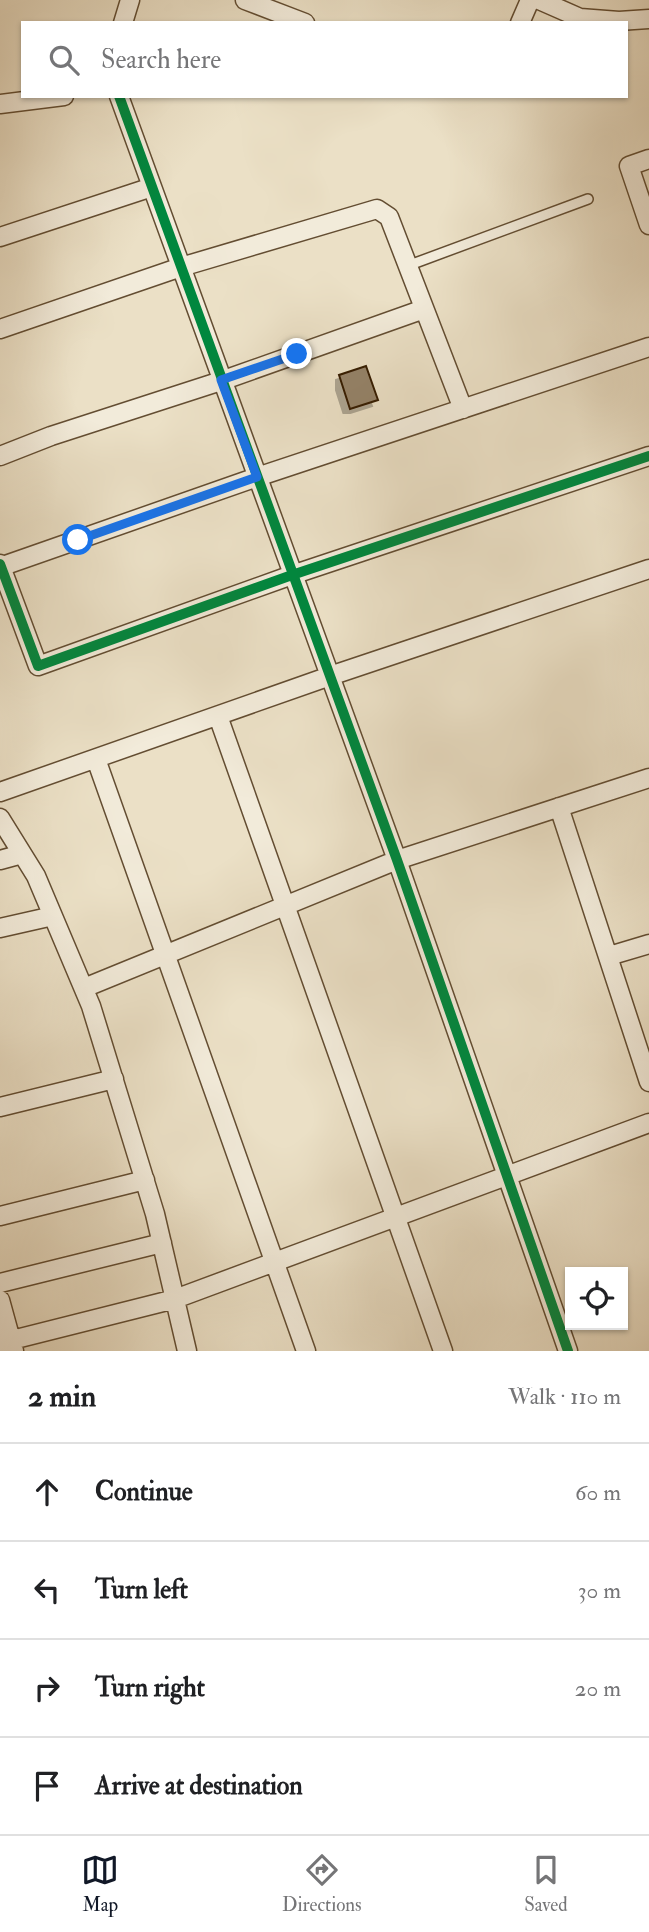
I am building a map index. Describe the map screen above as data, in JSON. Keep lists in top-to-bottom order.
{
  "page": {
    "search": "Search here",
    "heading": ["2 min", "Walk · 110 m"],
    "list": [
      ["Continue", "60 m"],
      ["Turn left", "30 m"],
      ["Turn right", "20 m"],
      "Arrive at destination"
    ],
    "nav": ["Map", "Directions", "Saved"]
  }
}
